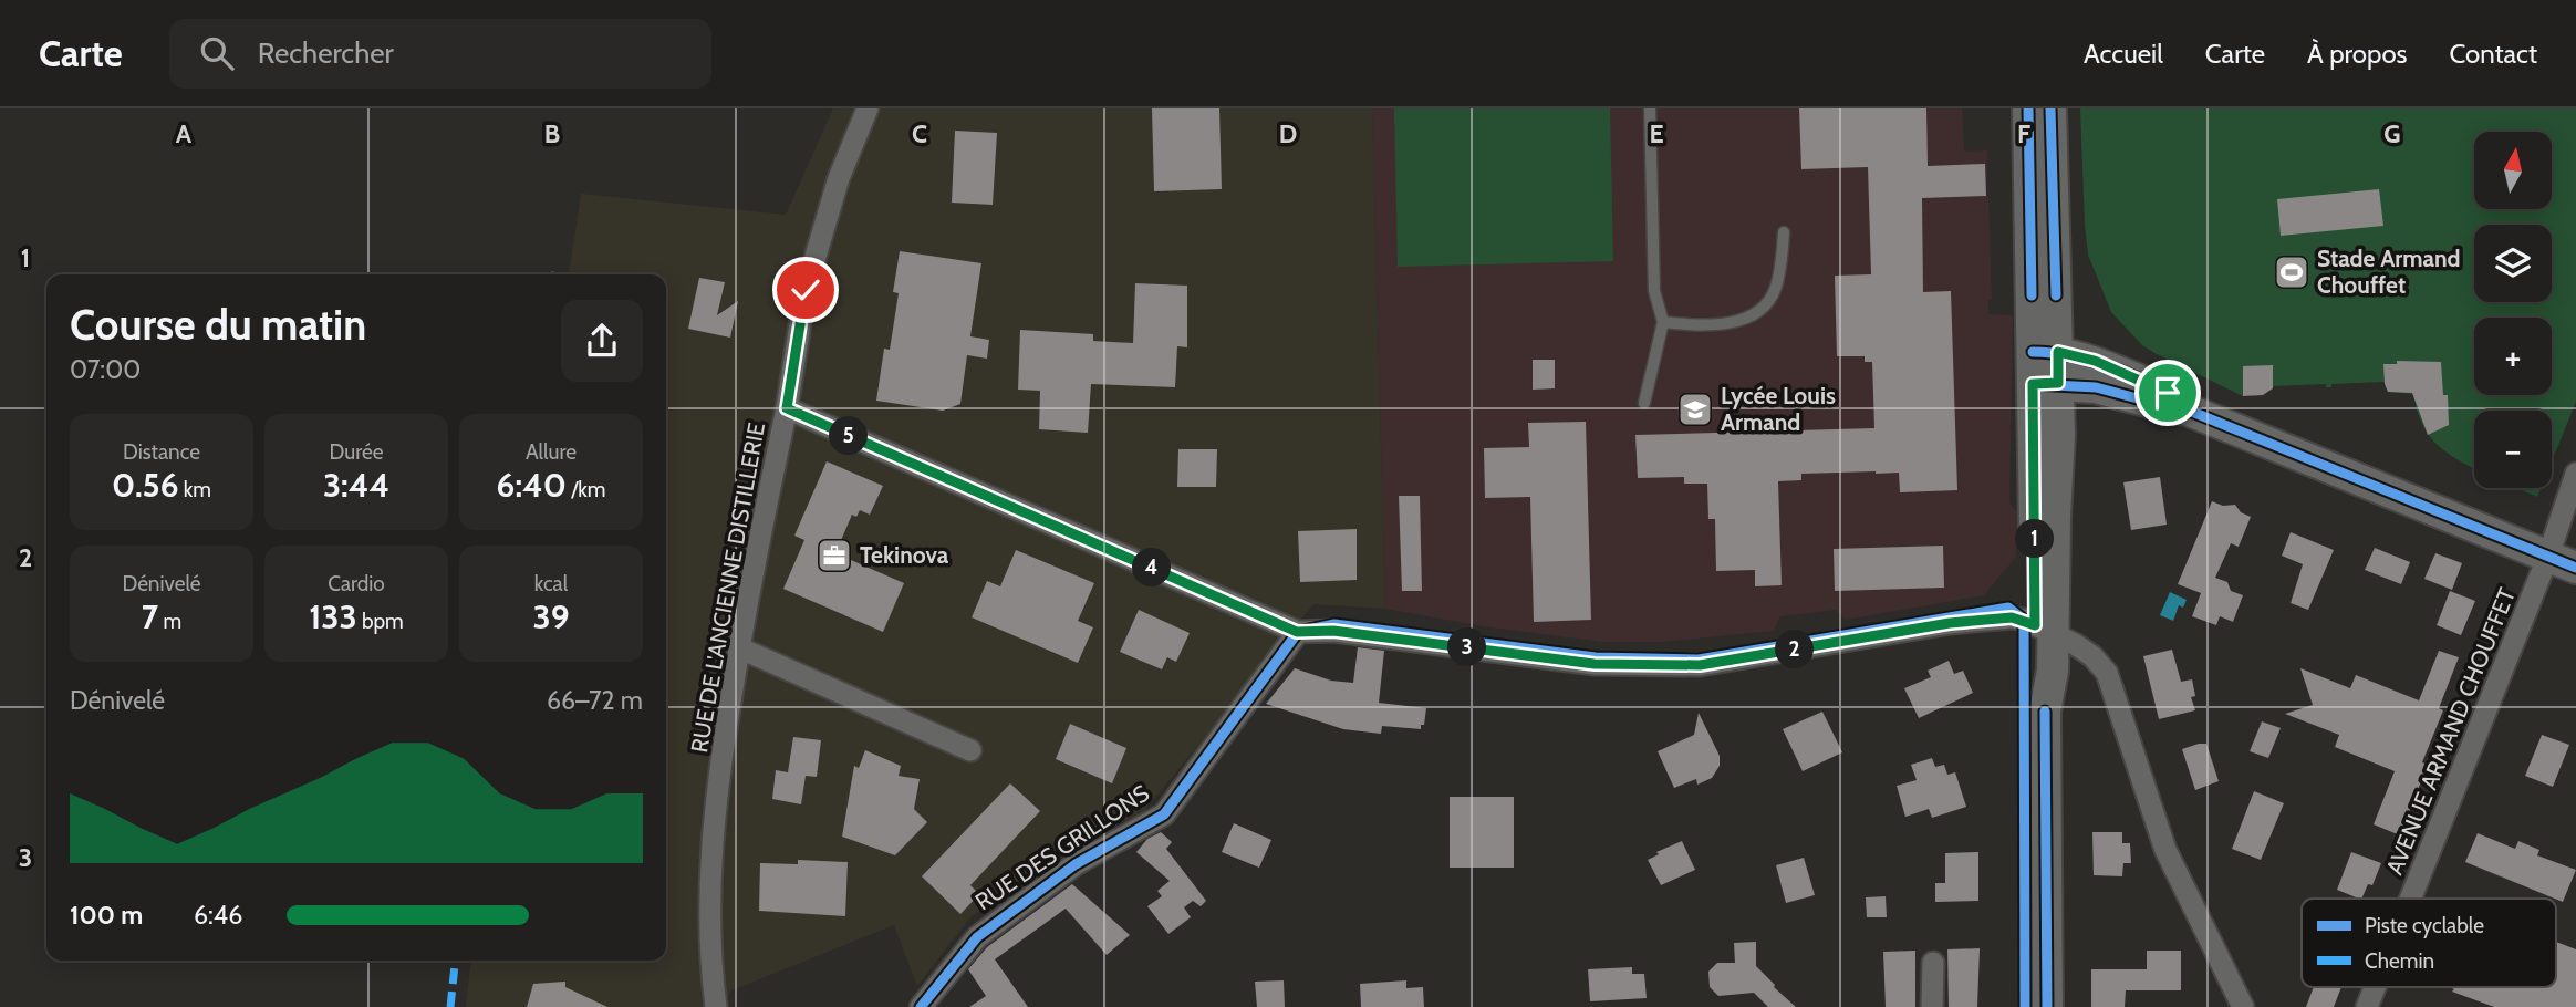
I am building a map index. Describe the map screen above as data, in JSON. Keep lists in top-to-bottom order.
{
  "streets": {
    "street": ["RUE DE L'ANCIENNE DISTILLERIE", "AVENUE ARMAND CHOUFFET", "RUE DES GRILLONS"]
  },
  "crossings": [
    ["RUE DE L'ANCIENNE DISTILLERIE", "RUE DES GRILLONS"]
  ],
  "places": {
    "sports": ["Stade Armand Chouffet"],
    "school or university": ["Lycée Louis Armand"],
    "office": ["Tekinova"]
  },
  "legend": ["Piste cyclable", "Chemin"],
  "north": "top",
  "page": {
    "header": "Carte",
    "search": "Rechercher",
    "nav": [
      "Accueil",
      "Carte",
      "À propos",
      "Contact"
    ],
    "map_buttons": ["+", "−"],
    "heading": ["Course du matin", "07:00"],
    "stats": [
      ["Distance", "0.56 km"],
      ["Durée", "3:44"],
      ["Allure", "6:40 /km"],
      ["Dénivelé", "7 m"],
      ["Cardio", "133 bpm"],
      ["kcal", "39"]
    ],
    "pins": [
      "5",
      "1",
      "4",
      "3",
      "2"
    ],
    "chart": ["Dénivelé", "66–72 m"],
    "list": [
      {
        "name": "100 m",
        "note": "6:46"
      }
    ]
  },
  "grid": {
    "columns": [
      "A",
      "B",
      "C",
      "D",
      "E",
      "F",
      "G"
    ],
    "rows": ["1", "2", "3"]
  }
}
